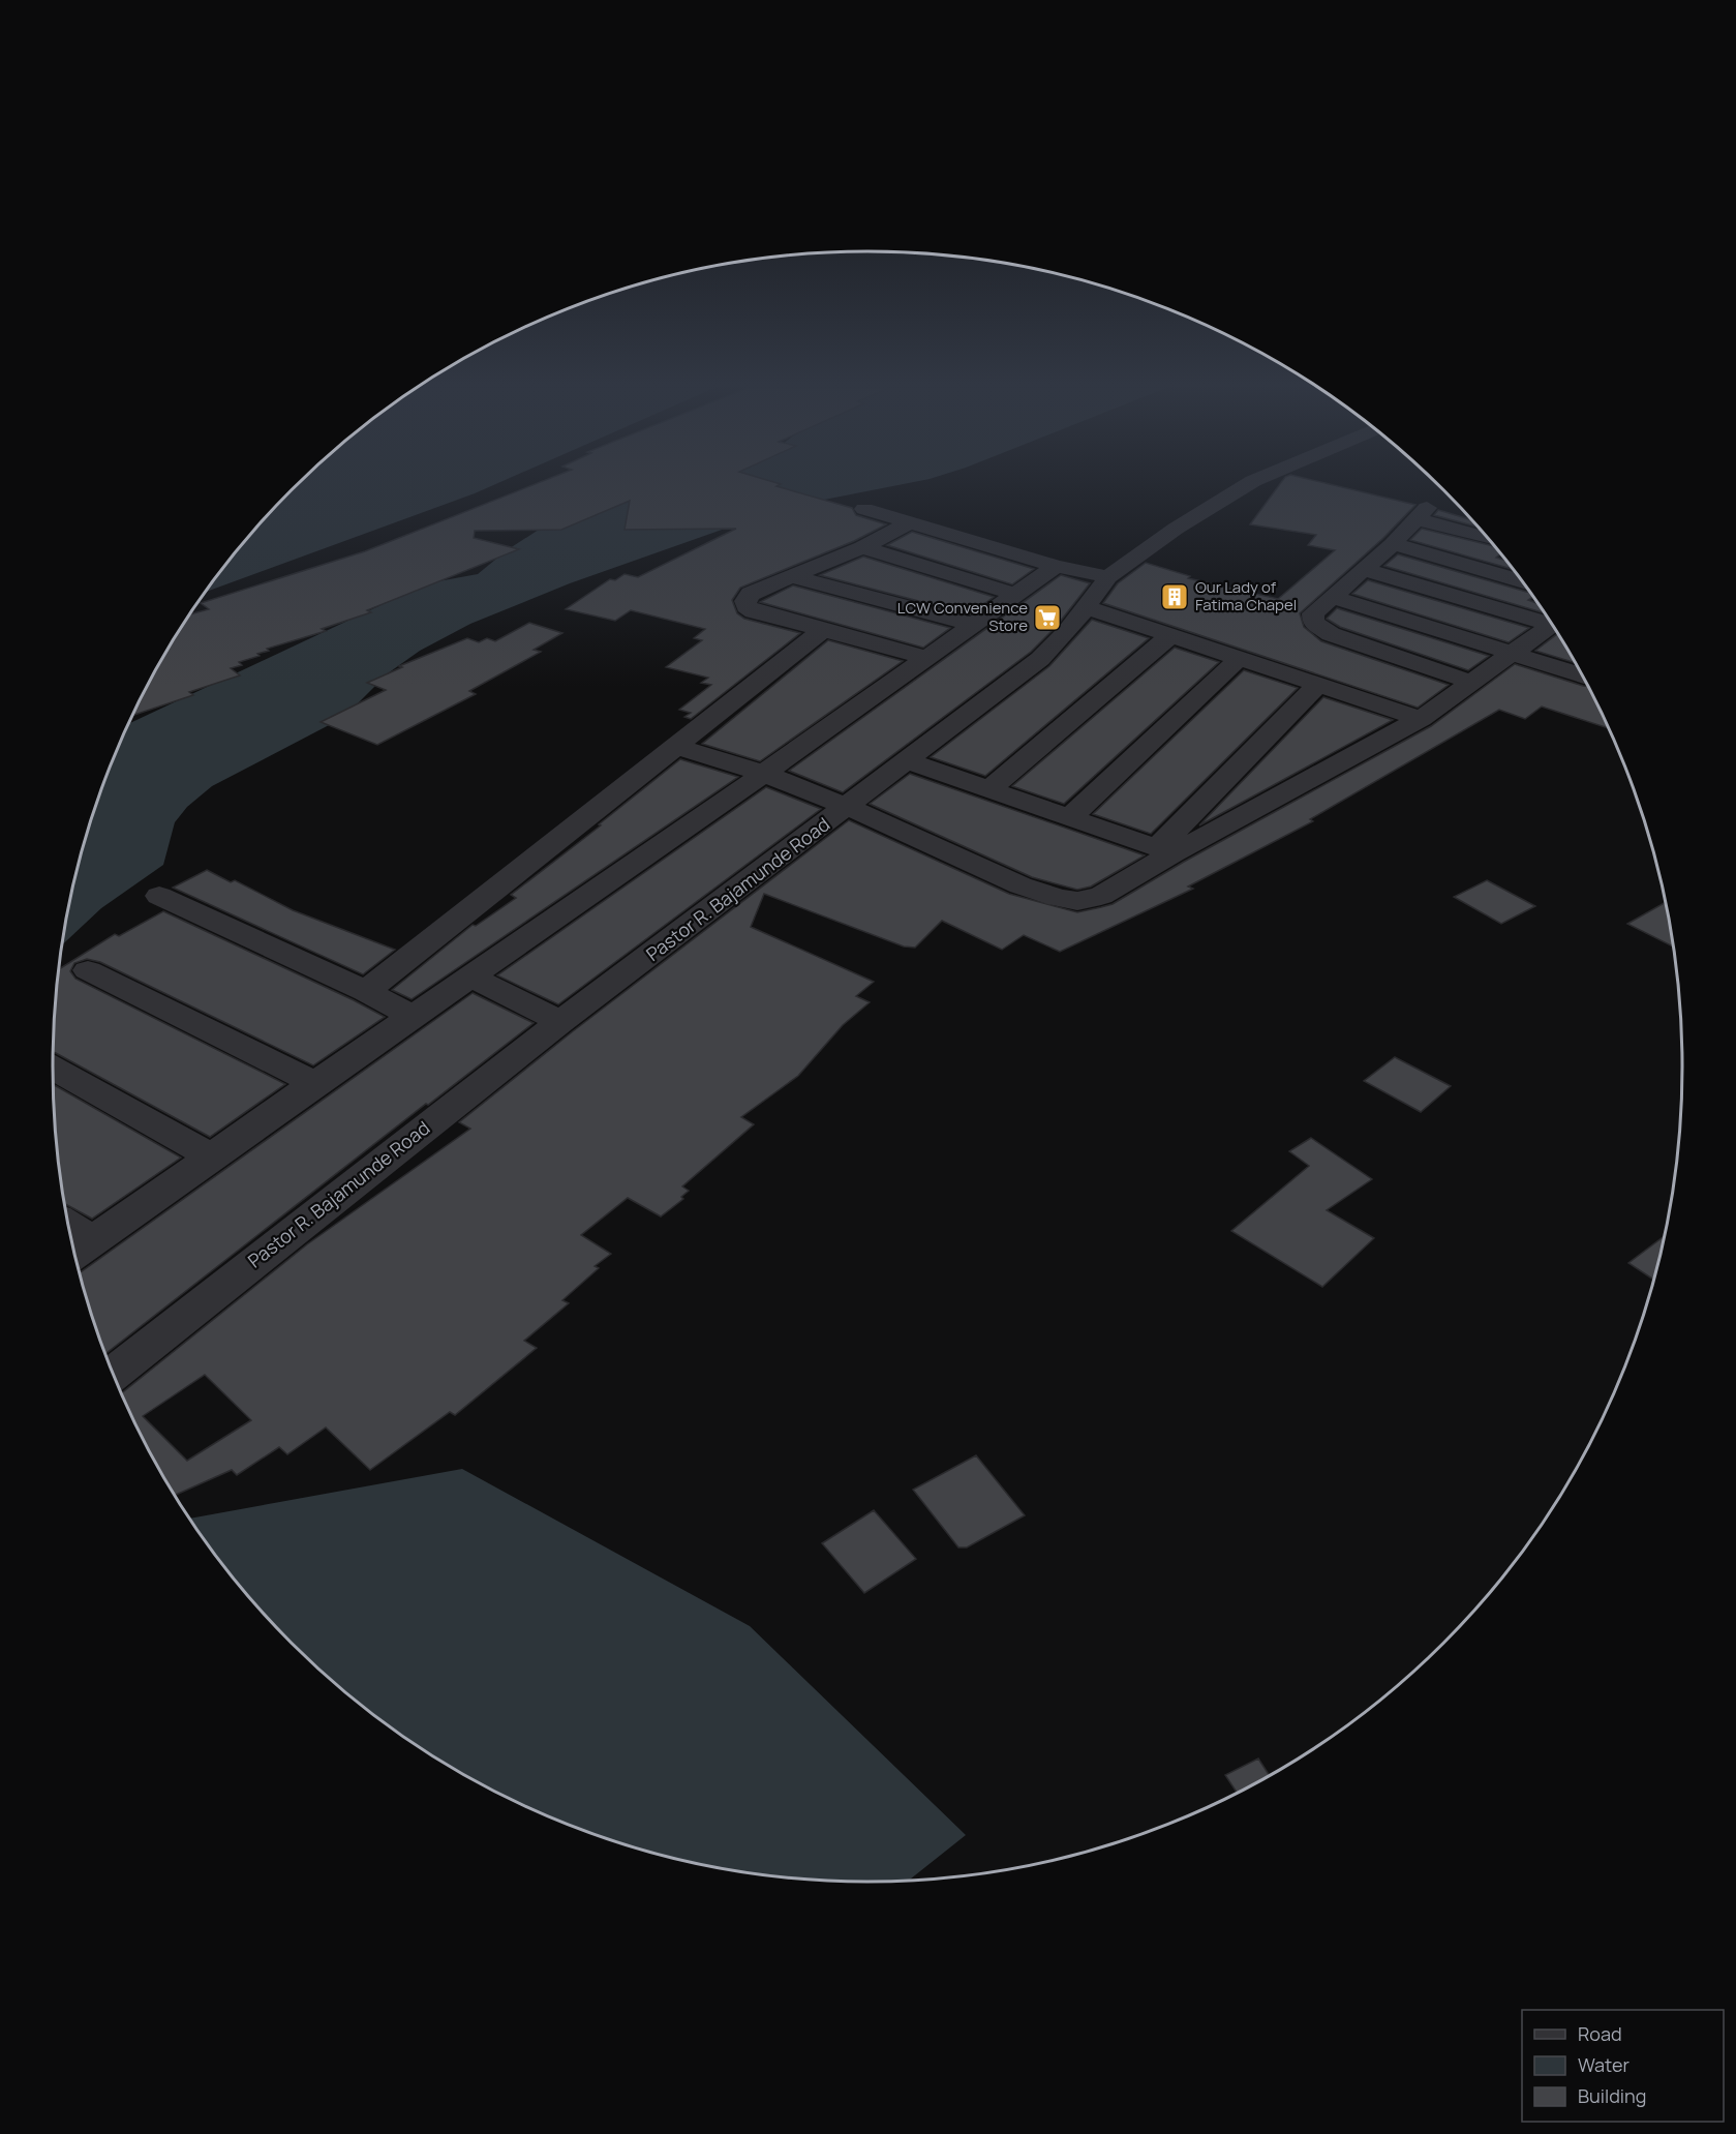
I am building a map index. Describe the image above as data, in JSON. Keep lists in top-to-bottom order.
{
  "streets": {
    "street": ["Pastor R. Bajamunde Road"]
  },
  "places": {
    "building": ["Our Lady of Fatima Chapel"],
    "supermarket": ["LCW Convenience Store"]
  },
  "legend": ["Road", "Water", "Building"]
}
